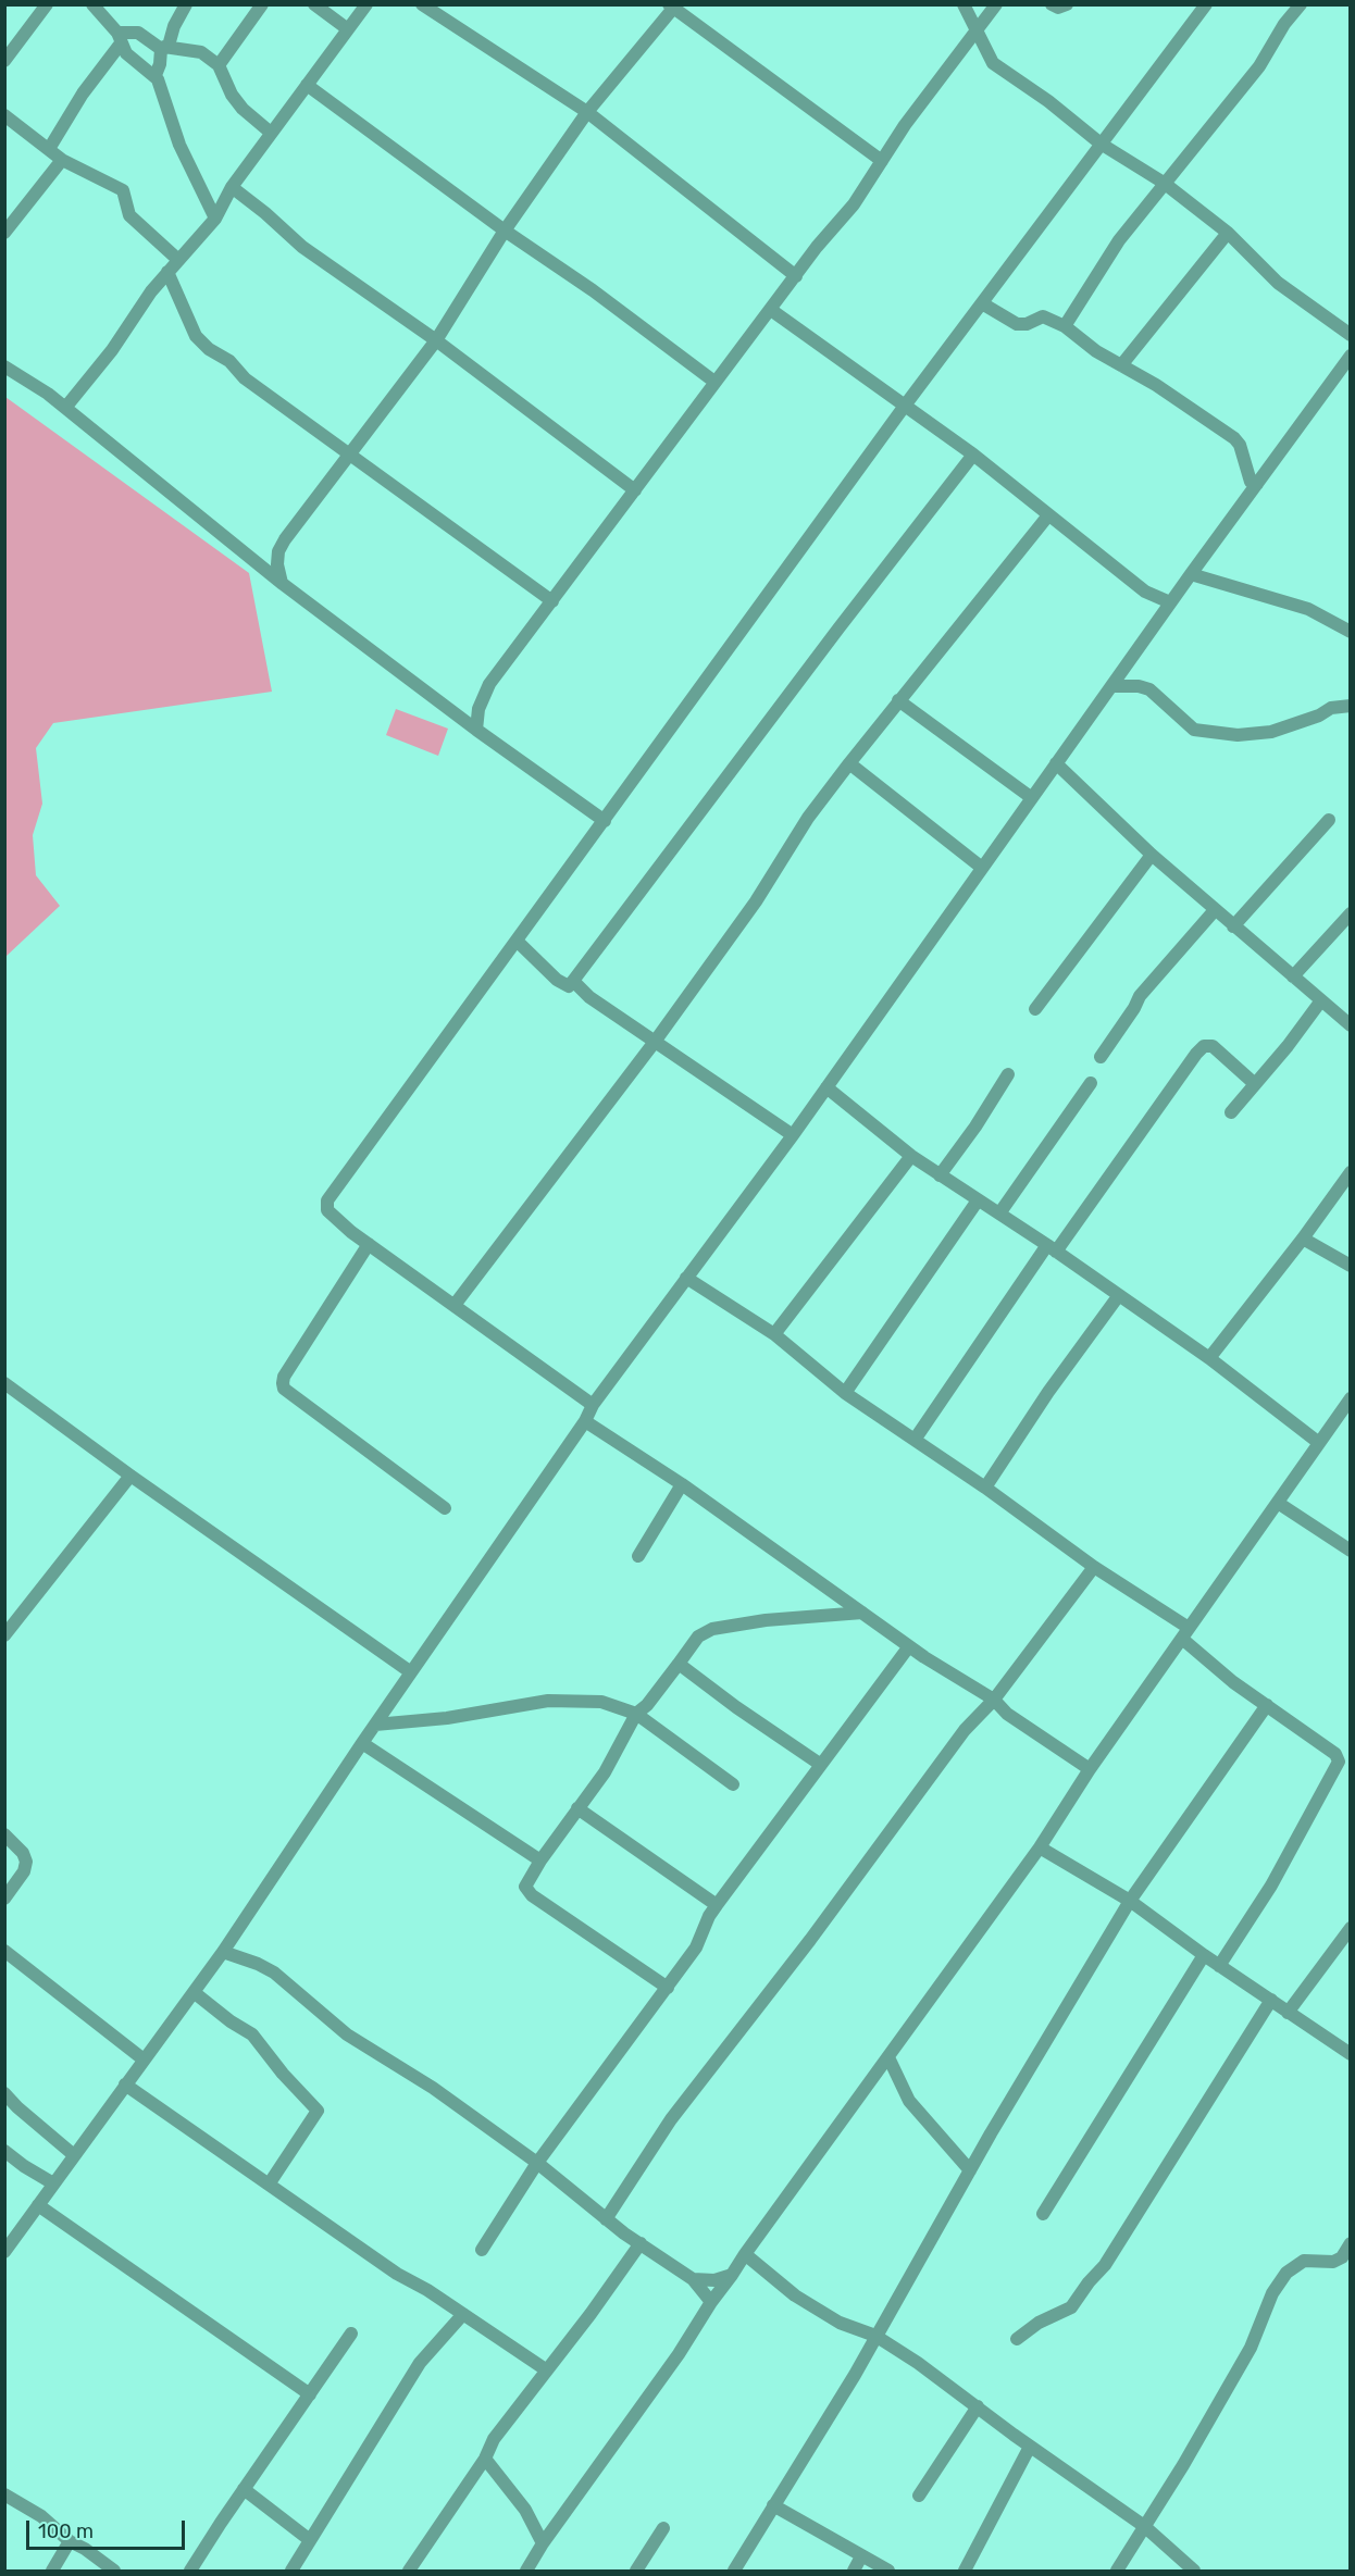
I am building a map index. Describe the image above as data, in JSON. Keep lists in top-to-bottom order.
{
  "scale_bar": "100 m"
}
